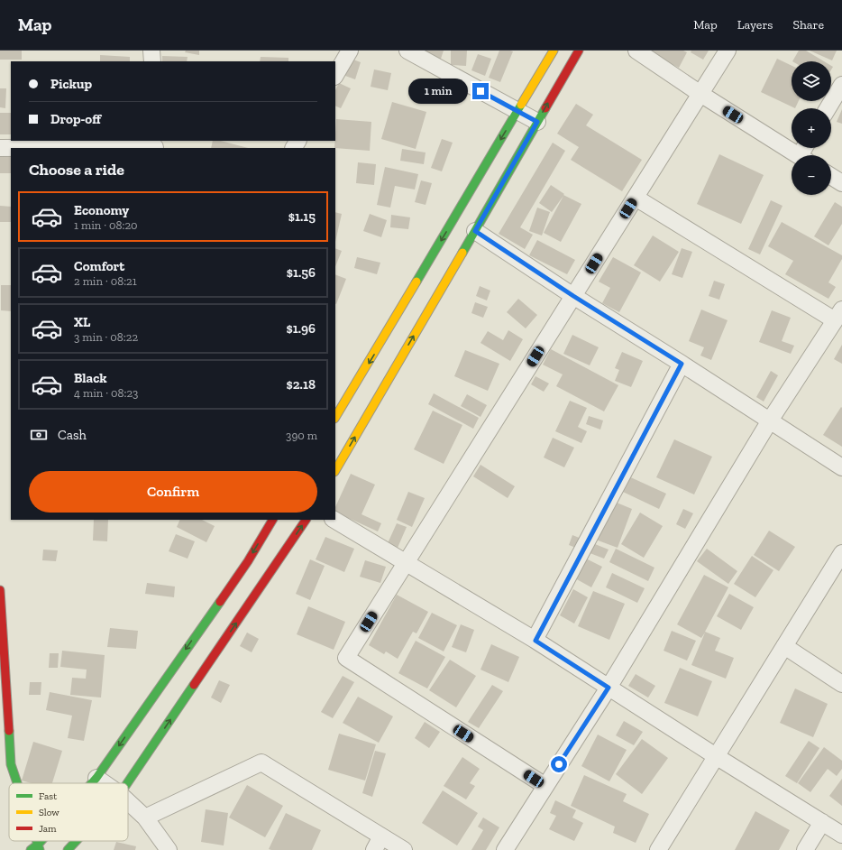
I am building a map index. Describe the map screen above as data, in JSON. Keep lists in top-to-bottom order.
{
  "legend": ["Fast", "Slow", "Jam"],
  "page": {
    "header": "Map",
    "nav": ["Map", "Layers", "Share"],
    "map_buttons": ["+", "−"],
    "banner": ["Pickup", "Drop-off"],
    "bubble": "1 min",
    "heading": "Choose a ride",
    "list": [
      {
        "name": "Economy",
        "note": "1 min · 08:20",
        "value": "$1.15"
      },
      {
        "name": "Comfort",
        "note": "2 min · 08:21",
        "value": "$1.56"
      },
      {
        "name": "XL",
        "note": "3 min · 08:22",
        "value": "$1.96"
      },
      {
        "name": "Black",
        "note": "4 min · 08:23",
        "value": "$2.18"
      }
    ],
    "pay": ["Cash", "390 m"],
    "buttons": "Confirm"
  }
}
